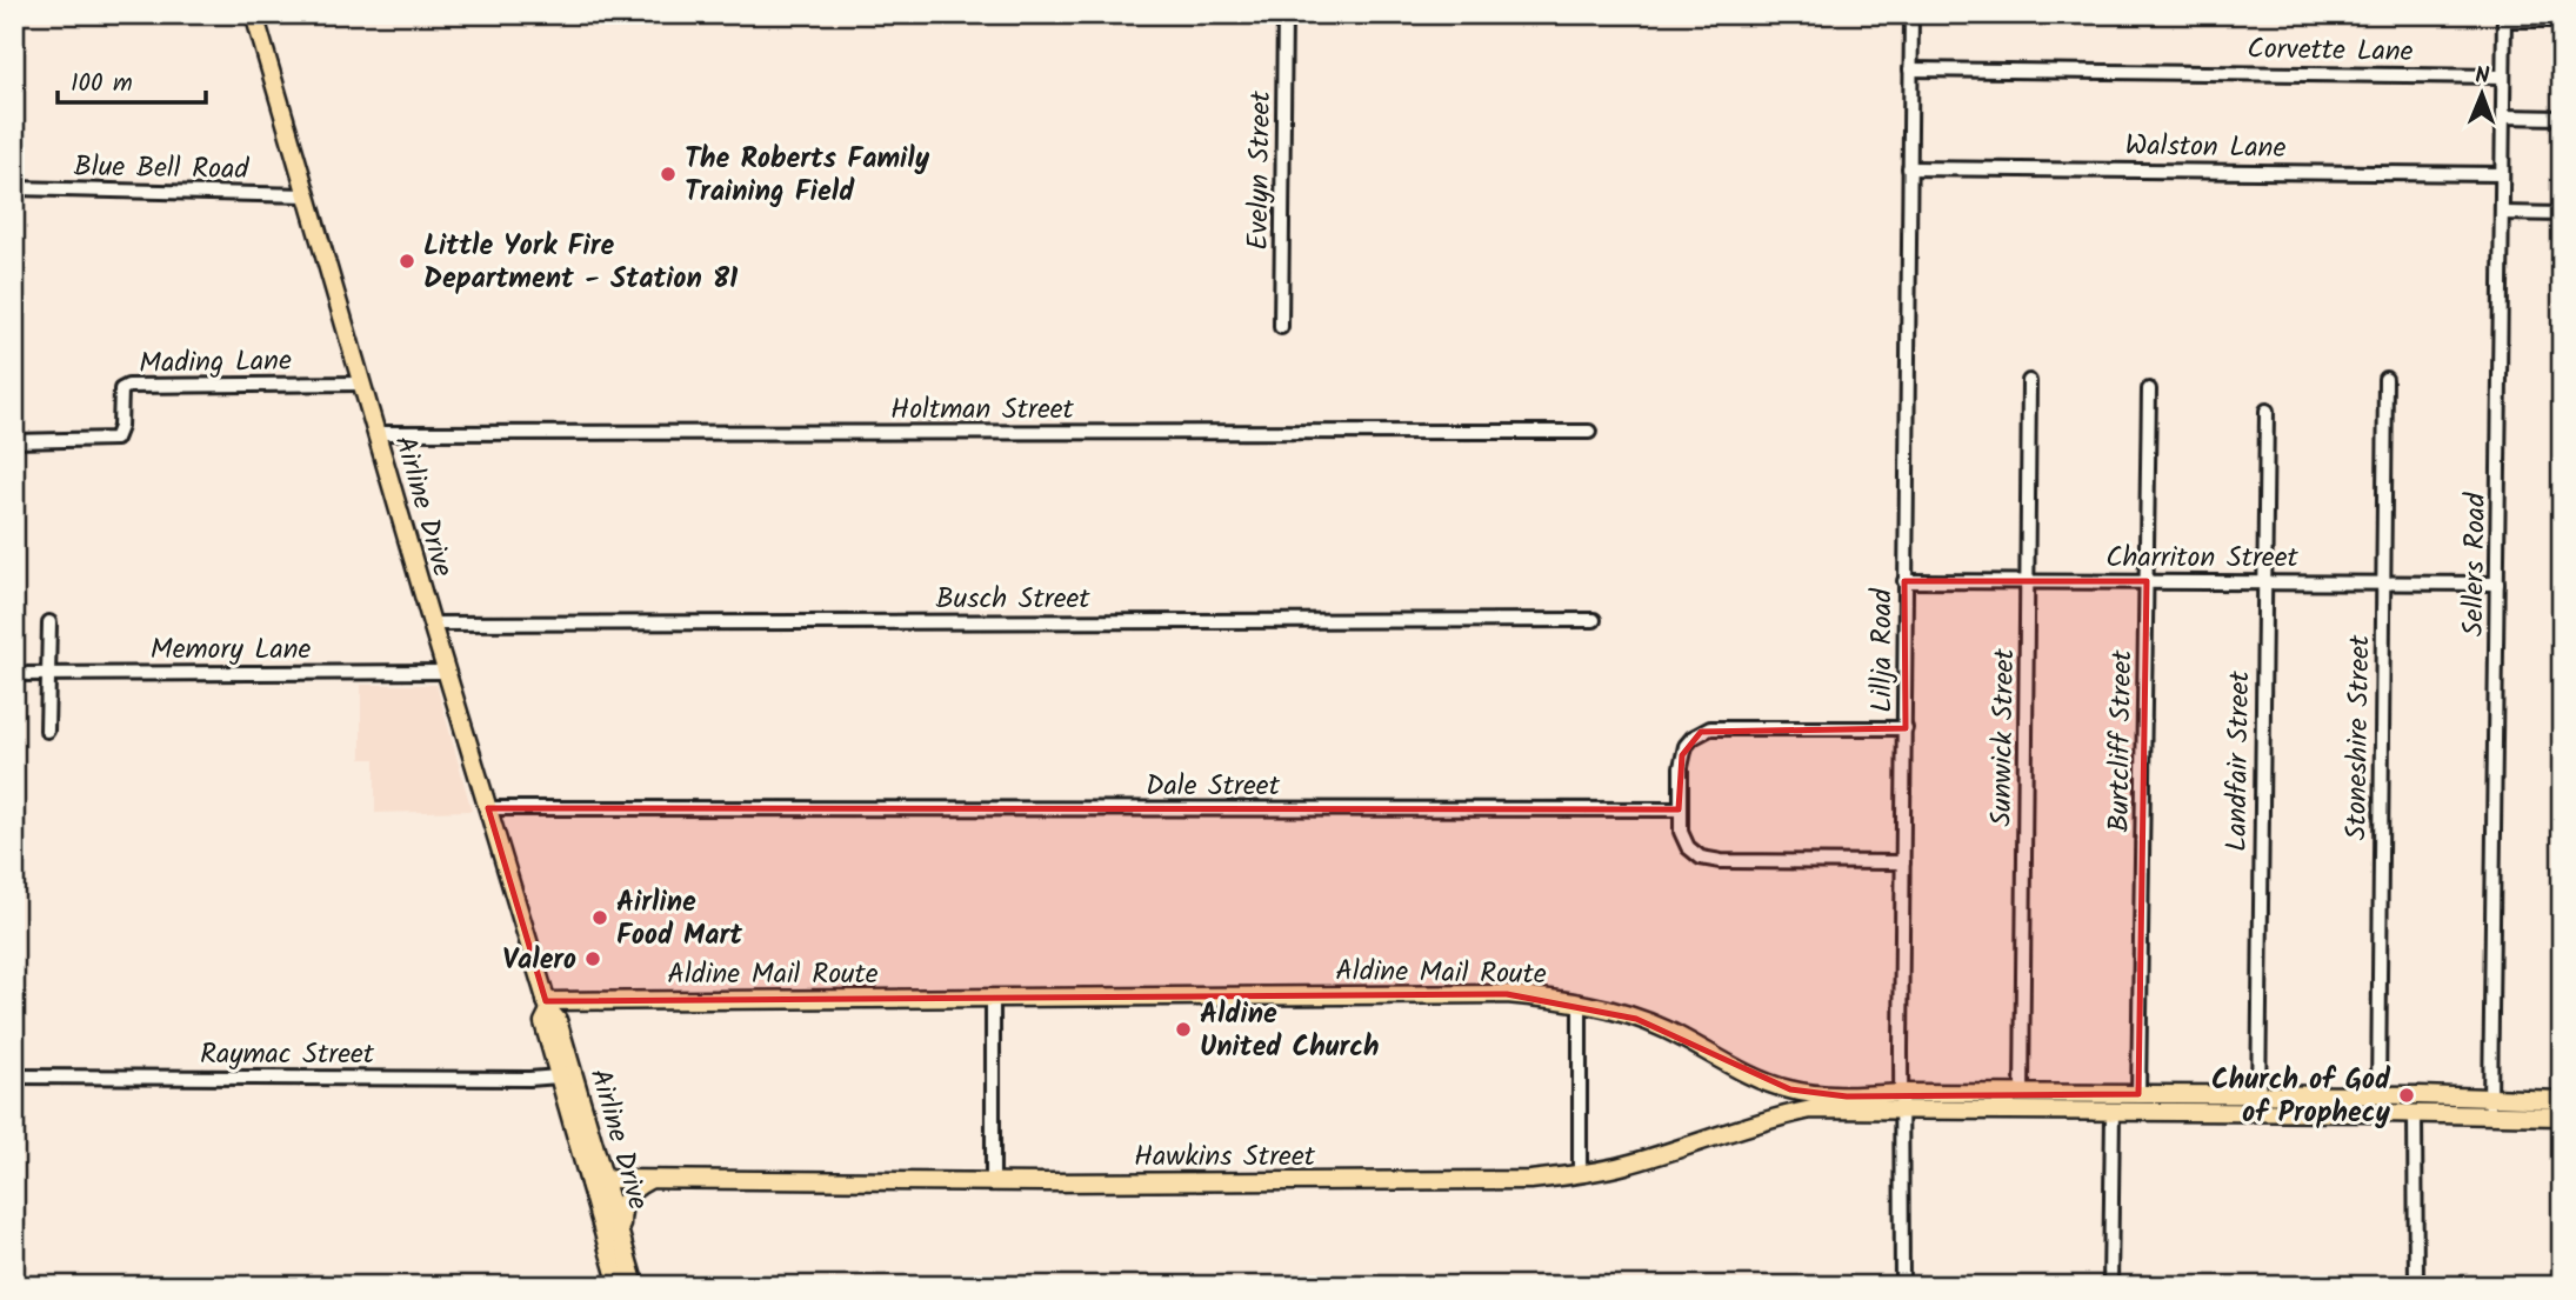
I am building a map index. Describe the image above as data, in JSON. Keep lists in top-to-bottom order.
{
  "streets": {
    "main road": ["Airline Drive", "Aldine Mail Route", "Hawkins Street"],
    "street": [
      "Corvette Lane",
      "Walston Lane",
      "Blue Bell Road",
      "Evelyn Street",
      "Mading Lane",
      "Holtman Street",
      "Charriton Street",
      "Sellers Road",
      "Busch Street",
      "Memory Lane",
      "Lillja Road",
      "Sunwick Street",
      "Stoneshire Street",
      "Burtcliff Street",
      "Landfair Street",
      "Dale Street",
      "Raymac Street"
    ]
  },
  "crossings": [
    ["Corvette Lane", "Sellers Road"],
    ["Corvette Lane", "Lillja Road"],
    ["Walston Lane", "Sellers Road"],
    ["Walston Lane", "Lillja Road"],
    ["Blue Bell Road", "Airline Drive"],
    ["Mading Lane", "Airline Drive"],
    ["Holtman Street", "Airline Drive"],
    ["Airline Drive", "Busch Street"],
    ["Airline Drive", "Memory Lane"],
    ["Airline Drive", "Dale Street"],
    ["Airline Drive", "Aldine Mail Route"],
    ["Airline Drive", "Raymac Street"],
    ["Airline Drive", "Hawkins Street"],
    ["Charriton Street", "Sellers Road"],
    ["Charriton Street", "Lillja Road"],
    ["Charriton Street", "Sunwick Street"],
    ["Charriton Street", "Stoneshire Street"],
    ["Charriton Street", "Burtcliff Street"],
    ["Charriton Street", "Landfair Street"],
    ["Sellers Road", "Aldine Mail Route"],
    ["Lillja Road", "Aldine Mail Route"],
    ["Sunwick Street", "Aldine Mail Route"],
    ["Stoneshire Street", "Aldine Mail Route"],
    ["Burtcliff Street", "Aldine Mail Route"],
    ["Landfair Street", "Aldine Mail Route"],
    ["Aldine Mail Route", "Hawkins Street"]
  ],
  "places": [
    "The Roberts Family Training Field",
    "Little York Fire Department - Station 81",
    "Airline Food Mart",
    "Valero",
    "Aldine United Church",
    "Church of God of Prophecy"
  ],
  "scale_bar": "100 m",
  "north": "top"
}
